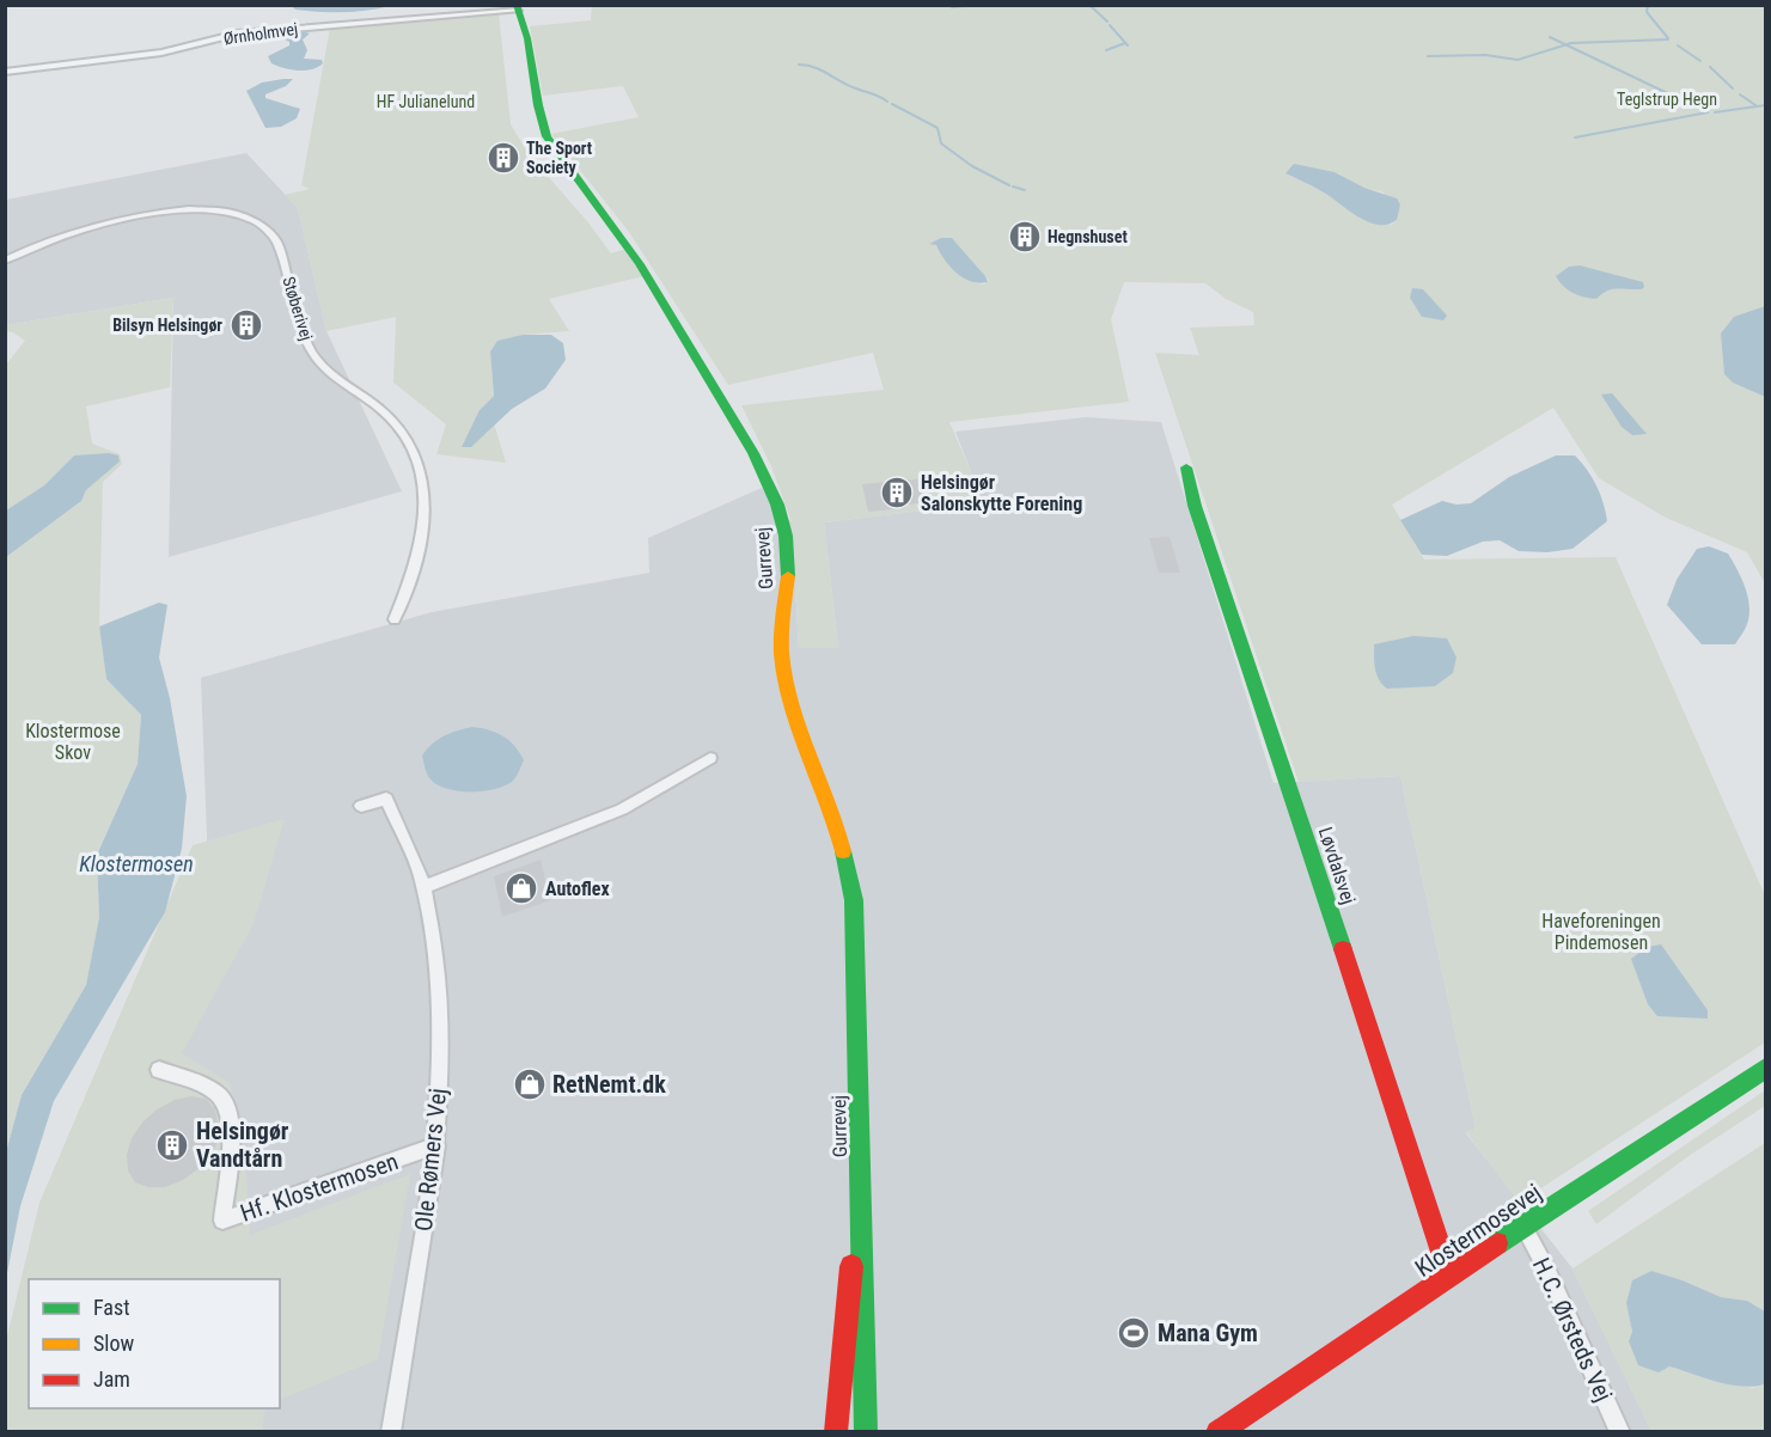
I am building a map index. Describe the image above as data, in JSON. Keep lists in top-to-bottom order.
{
  "streets": {
    "street": [
      "Ørnholmvej",
      "Støberivej",
      "Gurrevej",
      "Løvdalsvej",
      "Ole Rømers Vej",
      "Hf. Klostermosen",
      "Klostermosevej",
      "H.C. Ørsteds Vej"
    ]
  },
  "crossings": [
    ["Ørnholmvej", "Gurrevej"],
    ["Løvdalsvej", "Klostermosevej"],
    ["Ole Rømers Vej", "Hf. Klostermosen"],
    ["Klostermosevej", "H.C. Ørsteds Vej"]
  ],
  "water": ["Klostermosen"],
  "parks": [
    "Teglstrup Hegn",
    "HF Julianelund",
    "Klostermose Skov",
    "Haveforeningen Pindemosen"
  ],
  "places": {
    "building": [
      "The Sport Society",
      "Hegnshuset",
      "Bilsyn Helsingør",
      "Helsingør Salonskytte Forening",
      "Helsingør Vandtårn"
    ],
    "shop": ["Autoflex", "RetNemt.dk"],
    "sports": ["Mana Gym"]
  },
  "legend": ["Fast", "Slow", "Jam"]
}
